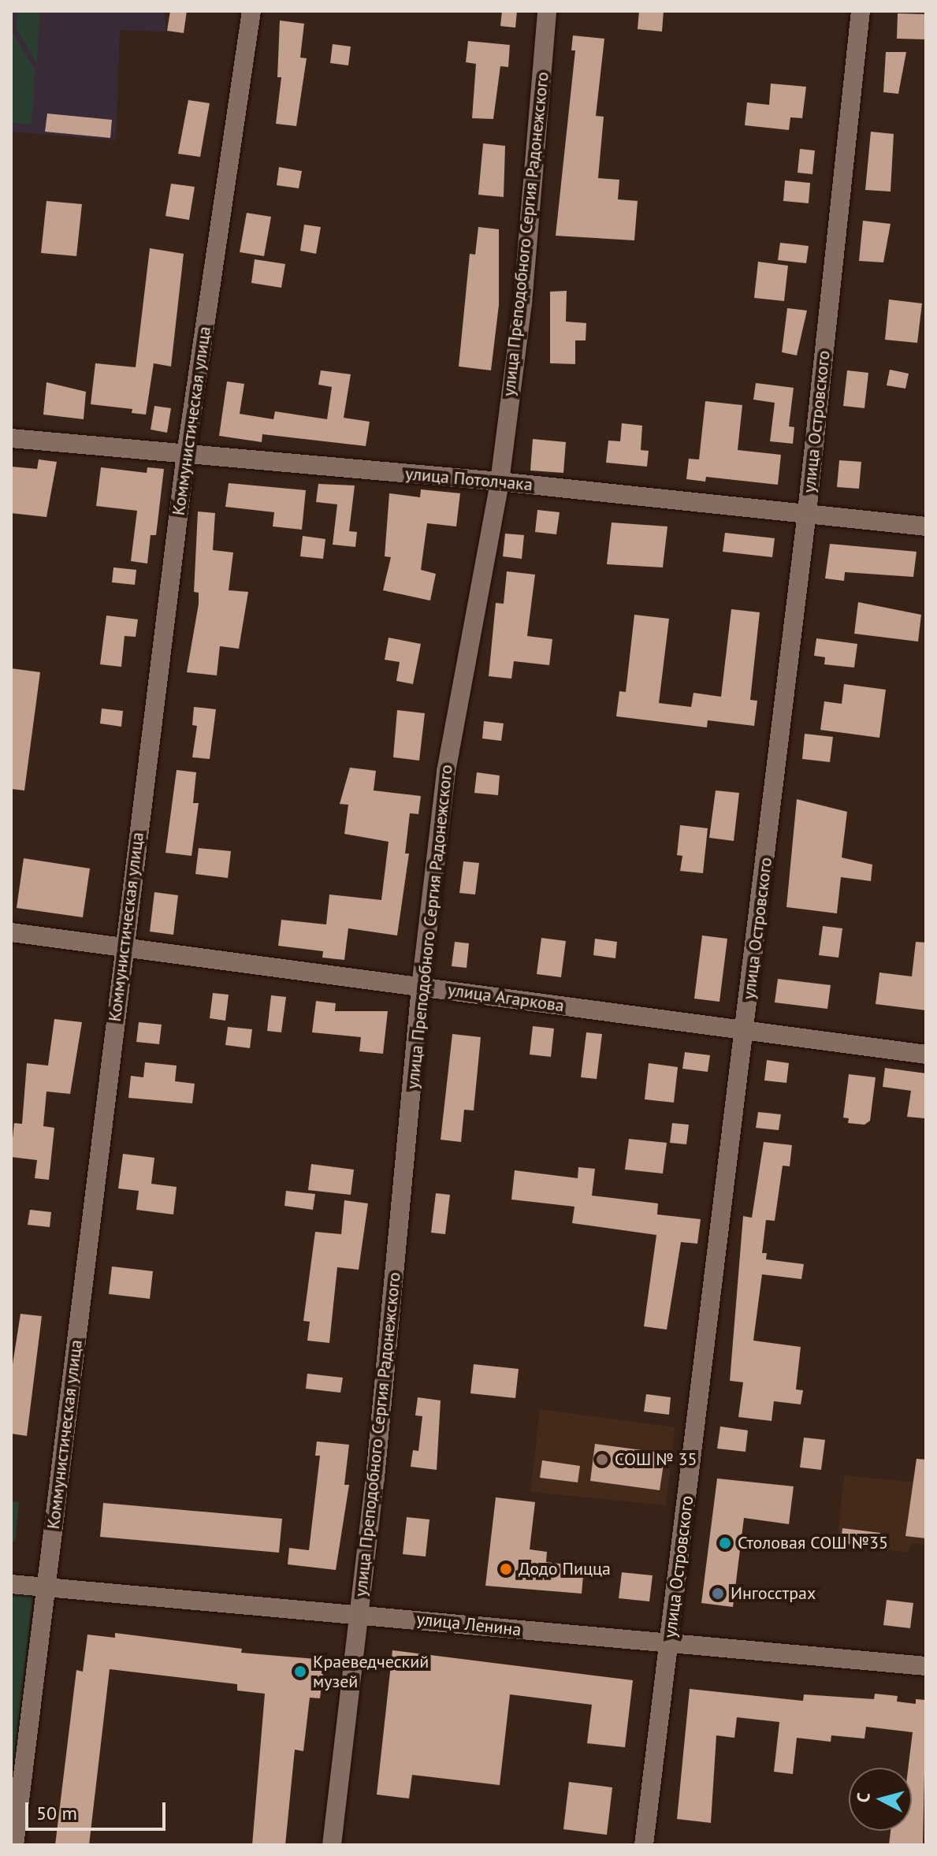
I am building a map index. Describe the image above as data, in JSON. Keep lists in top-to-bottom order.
{
  "streets": {
    "street": [
      "улица Преподобного Сергия Радонежского",
      "Коммунистическая улица",
      "улица Островского",
      "улица Потолчака",
      "улица Агаркова",
      "улица Ленина"
    ]
  },
  "crossings": [
    ["улица Преподобного Сергия Радонежского", "улица Потолчака"],
    ["улица Преподобного Сергия Радонежского", "улица Агаркова"],
    ["улица Преподобного Сергия Радонежского", "улица Ленина"],
    ["Коммунистическая улица", "улица Потолчака"],
    ["Коммунистическая улица", "улица Агаркова"],
    ["Коммунистическая улица", "улица Ленина"],
    ["улица Островского", "улица Потолчака"],
    ["улица Островского", "улица Агаркова"],
    ["улица Островского", "улица Ленина"]
  ],
  "places": [
    "СОШ № 35",
    "Столовая СОШ №35",
    "Додо Пицца",
    "Ингосстрах",
    "Краеведческий музей"
  ],
  "scale_bar": "50 m",
  "north": "left"
}
